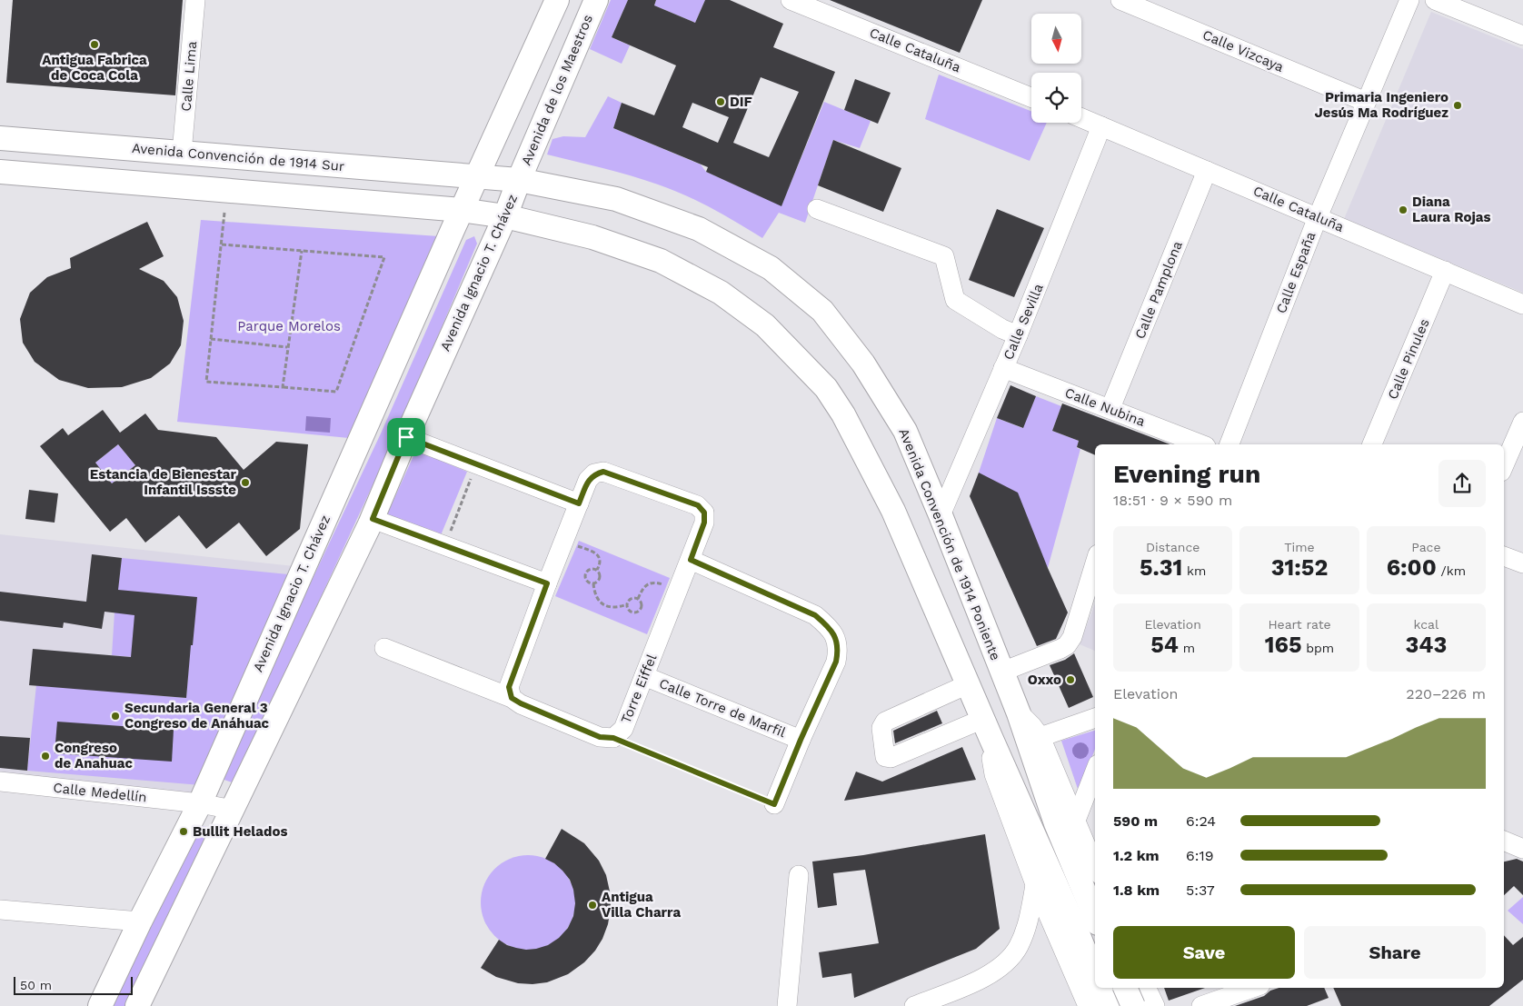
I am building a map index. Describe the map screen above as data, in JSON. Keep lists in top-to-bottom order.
{
  "streets": {
    "main road": [
      "Avenida de los Maestros",
      "Avenida Convención de 1914 Sur",
      "Avenida Ignacio T. Chávez",
      "Avenida Convención de 1914 Poniente"
    ],
    "street": [
      "Calle Cataluña",
      "Calle Vizcaya",
      "Calle Lima",
      "Calle España",
      "Calle Pamplona",
      "Calle Sevilla",
      "Calle Pinules",
      "Calle Nubina",
      "Torre Eiffel",
      "Calle Torre de Marfil",
      "Calle Medellín"
    ]
  },
  "crossings": [
    ["Calle Cataluña", "Calle España"],
    ["Calle Cataluña", "Calle Pamplona"],
    ["Calle Cataluña", "Calle Sevilla"],
    ["Calle Cataluña", "Calle Pinules"],
    ["Calle Vizcaya", "Calle España"],
    ["Calle Lima", "Avenida Convención de 1914 Sur"],
    ["Avenida de los Maestros", "Avenida Ignacio T. Chávez"],
    ["Avenida de los Maestros", "Avenida Convención de 1914 Poniente"],
    ["Avenida Convención de 1914 Sur", "Avenida Ignacio T. Chávez"],
    ["Avenida Convención de 1914 Sur", "Avenida Convención de 1914 Poniente"],
    ["Avenida Ignacio T. Chávez", "Avenida Convención de 1914 Poniente"],
    ["Avenida Ignacio T. Chávez", "Calle Medellín"],
    ["Calle Pamplona", "Calle Nubina"],
    ["Calle Sevilla", "Calle Nubina"],
    ["Calle Sevilla", "Avenida Convención de 1914 Poniente"],
    ["Torre Eiffel", "Calle Torre de Marfil"]
  ],
  "parks": ["Parque Morelos"],
  "places": [
    "Antigua Fabrica de Coca Cola",
    "DIF",
    "Primaria Ingeniero Jesús Ma Rodríguez",
    "Diana Laura Rojas",
    "Estancia de Bienestar Infantil Issste",
    "Oxxo",
    "Secundaria General 3 Congreso de Anáhuac",
    "Congreso de Anahuac",
    "Bullit Helados",
    "Antigua Villa Charra"
  ],
  "scale_bar": "50 m",
  "north": "bottom",
  "page": {
    "heading": ["Evening run", "18:51 · 9 × 590 m"],
    "stats": [
      ["Distance", "5.31 km"],
      ["Time", "31:52"],
      ["Pace", "6:00 /km"],
      ["Elevation", "54 m"],
      ["Heart rate", "165 bpm"],
      ["kcal", "343"]
    ],
    "chart": ["Elevation", "220–226 m"],
    "list": [
      {
        "name": "590 m",
        "note": "6:24"
      },
      {
        "name": "1.2 km",
        "note": "6:19"
      },
      {
        "name": "1.8 km",
        "note": "5:37"
      }
    ],
    "buttons": ["Save", "Share"],
    "scale": "50 m"
  }
}
